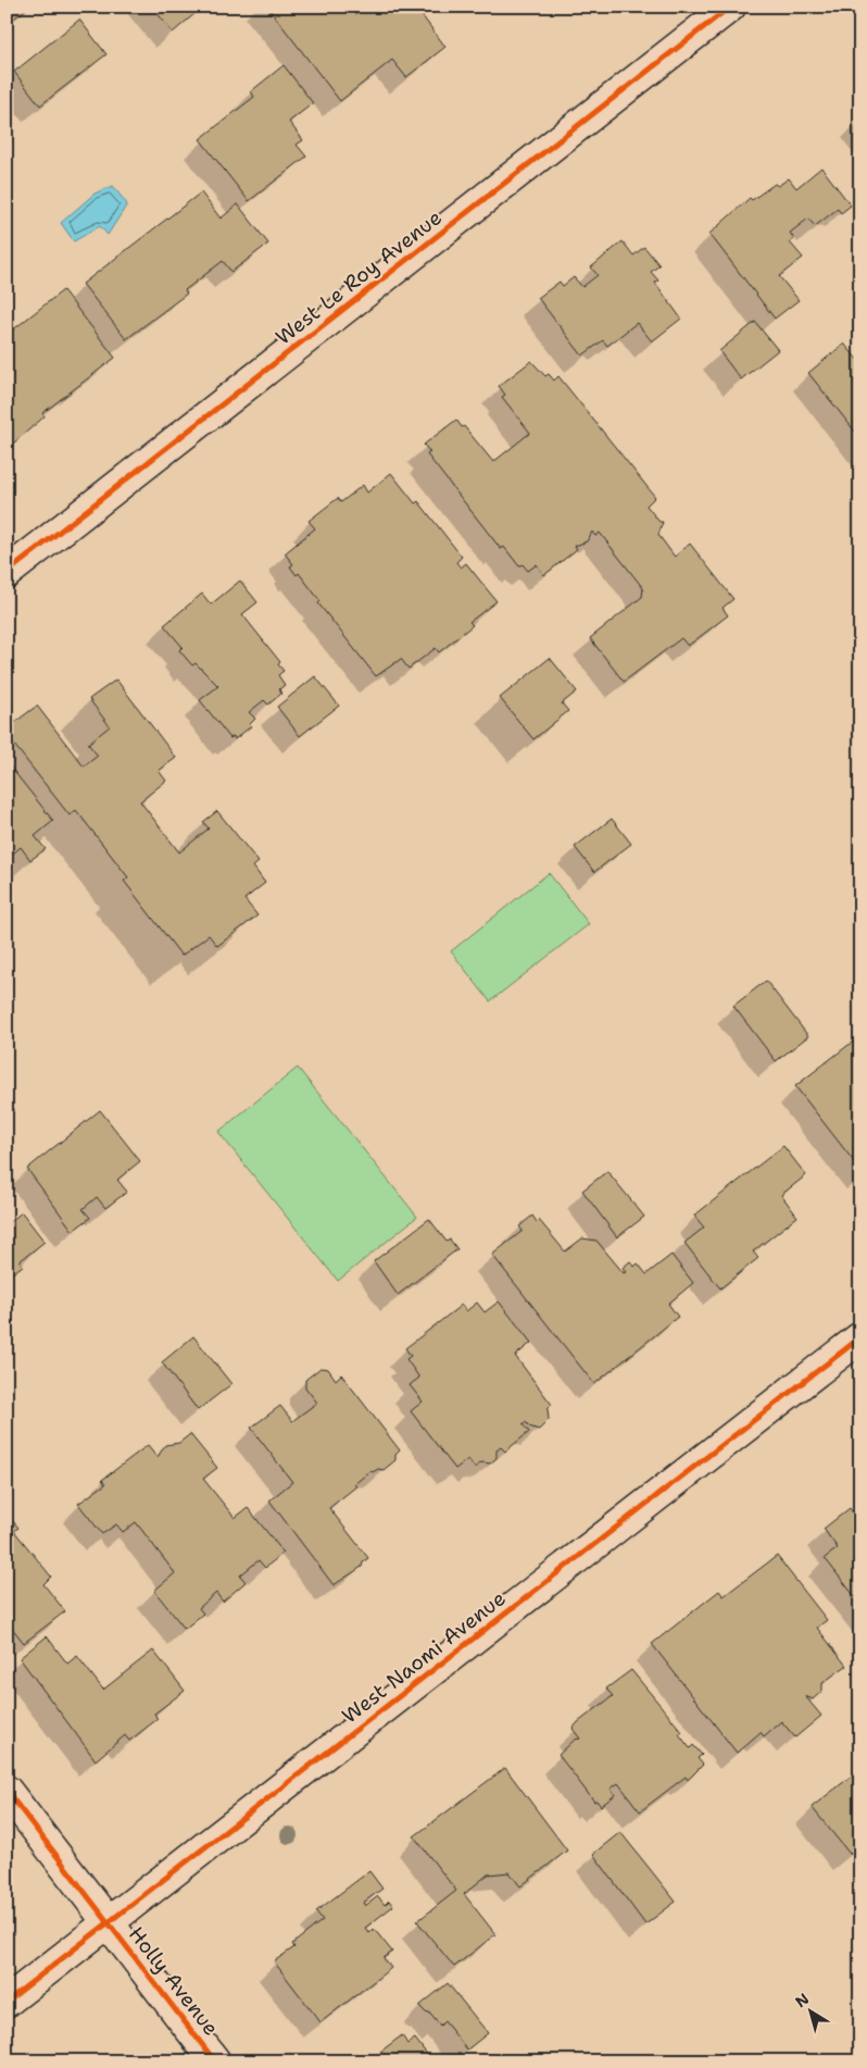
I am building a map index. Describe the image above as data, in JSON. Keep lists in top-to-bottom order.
{
  "streets": {
    "street": ["West Le Roy Avenue", "West Naomi Avenue", "Holly Avenue"]
  },
  "crossings": [
    ["West Naomi Avenue", "Holly Avenue"]
  ],
  "north": "top left"
}
